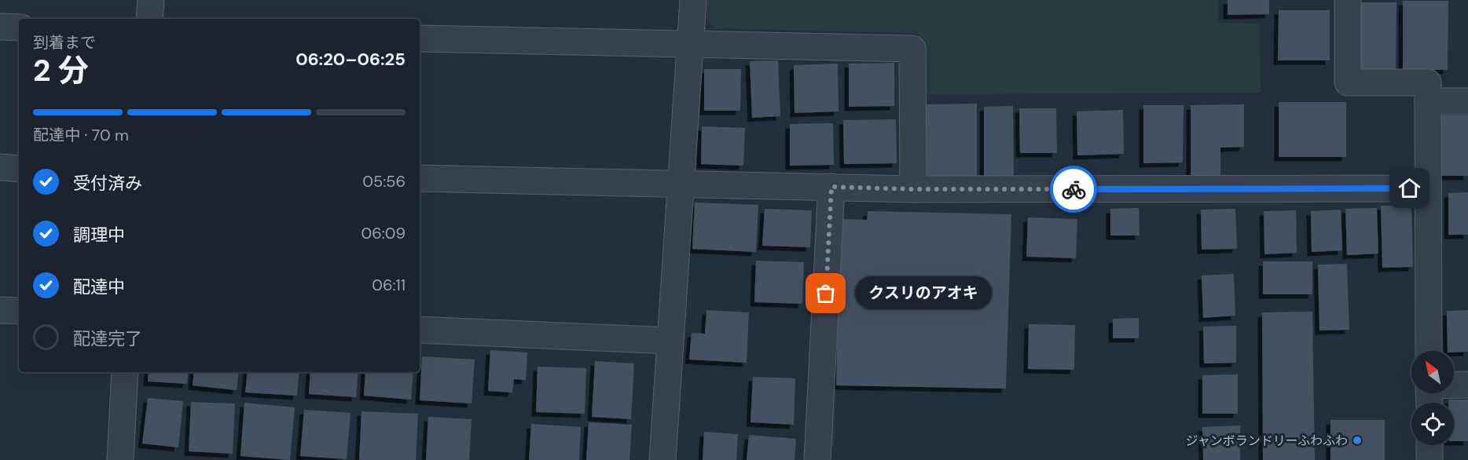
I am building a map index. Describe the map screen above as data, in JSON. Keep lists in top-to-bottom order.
{
  "places": ["クスリのアオキ", "ジャンボランドリーふわふわ"],
  "north": "top left",
  "page": {
    "heading": ["2 分", "到着まで", "06:20–06:25"],
    "bar": "配達中 · 70 m",
    "list": [
      ["受付済み", "05:56"],
      ["調理中", "06:09"],
      ["配達中", "06:11"],
      "配達完了"
    ],
    "bubble": "クスリのアオキ"
  }
}
